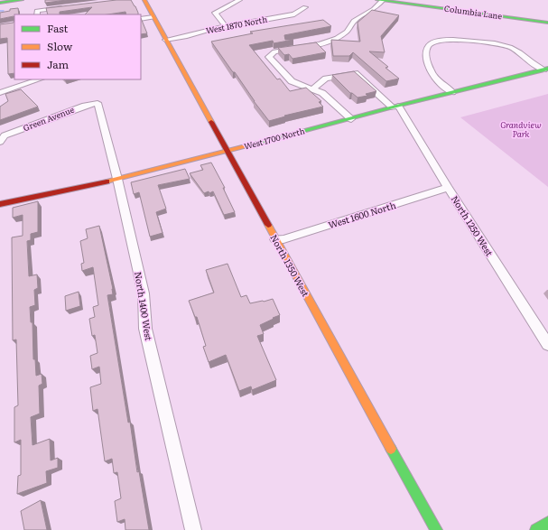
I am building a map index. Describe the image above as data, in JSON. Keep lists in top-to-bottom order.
{
  "streets": {
    "street": [
      "Columbia Lane",
      "West 1870 North",
      "Green Avenue",
      "West 1700 North",
      "West 1600 North",
      "North 1250 West",
      "North 1350 West",
      "North 1400 West"
    ]
  },
  "crossings": [
    ["West 1870 North", "North 1350 West"],
    ["Green Avenue", "North 1400 West"],
    ["West 1700 North", "North 1250 West"],
    ["West 1700 North", "North 1350 West"],
    ["West 1700 North", "North 1400 West"],
    ["West 1600 North", "North 1250 West"],
    ["West 1600 North", "North 1350 West"]
  ],
  "parks": ["Grandview Park"],
  "legend": ["Fast", "Slow", "Jam"]
}
